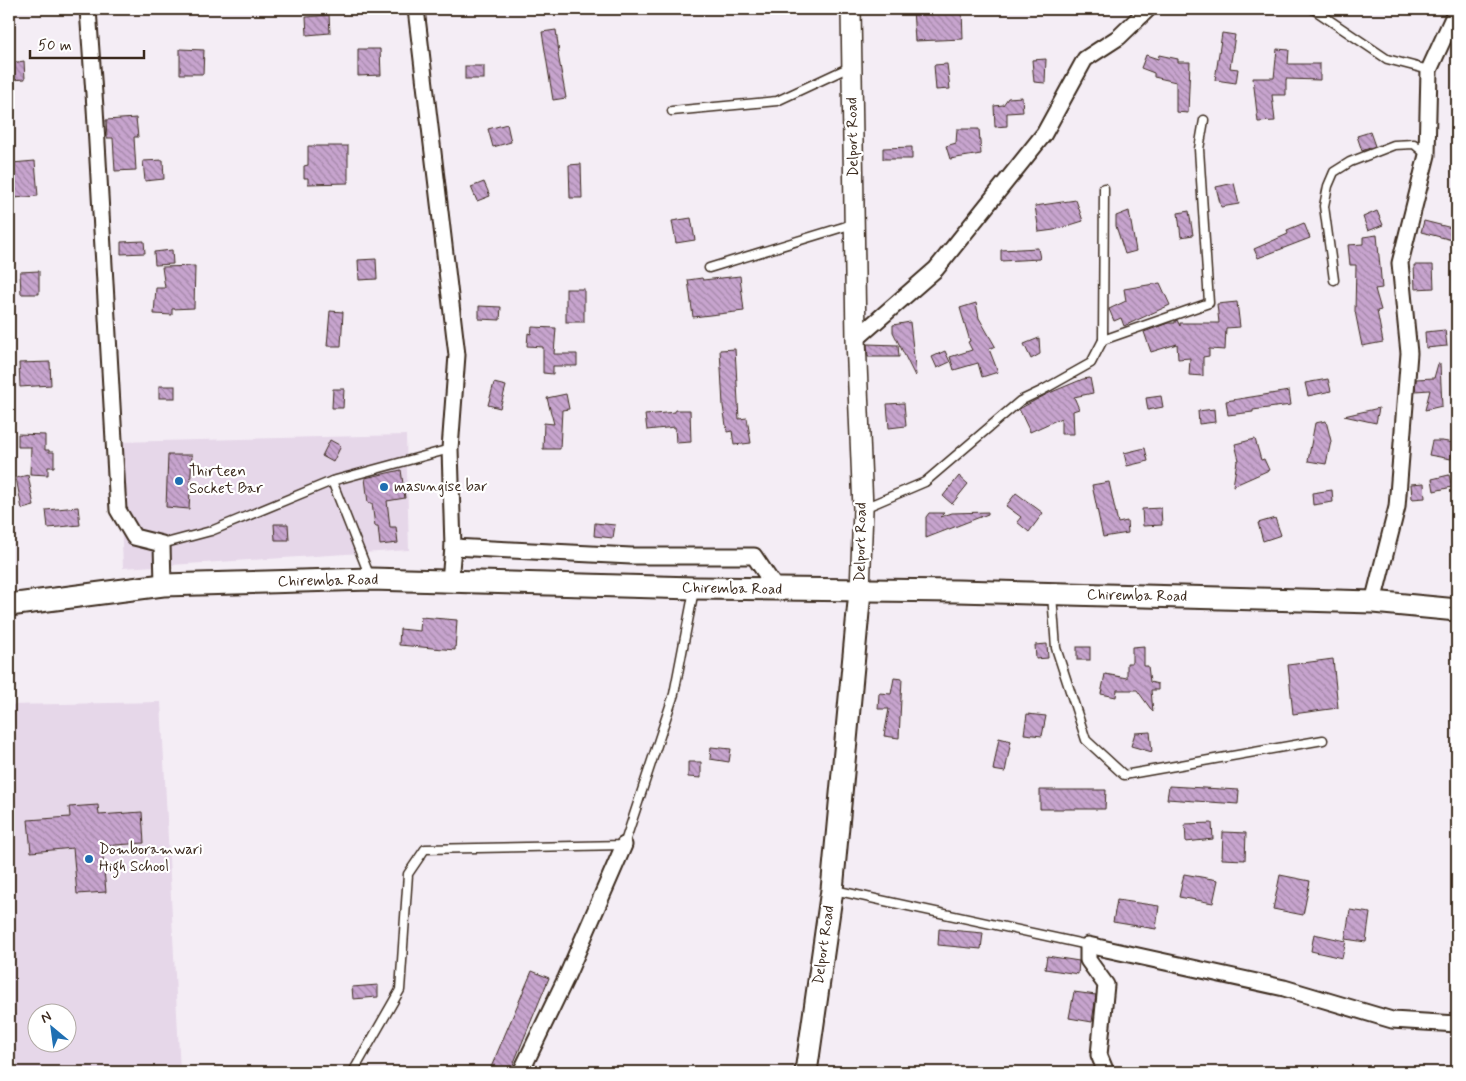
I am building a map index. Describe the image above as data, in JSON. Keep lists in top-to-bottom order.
{
  "streets": {
    "main road": ["Delport Road", "Chiremba Road"]
  },
  "crossings": [
    ["Delport Road", "Chiremba Road"]
  ],
  "places": ["Thirteen Socket Bar", "masungise bar", "Domboramwari High School"],
  "scale_bar": "50 m",
  "north": "top left"
}
